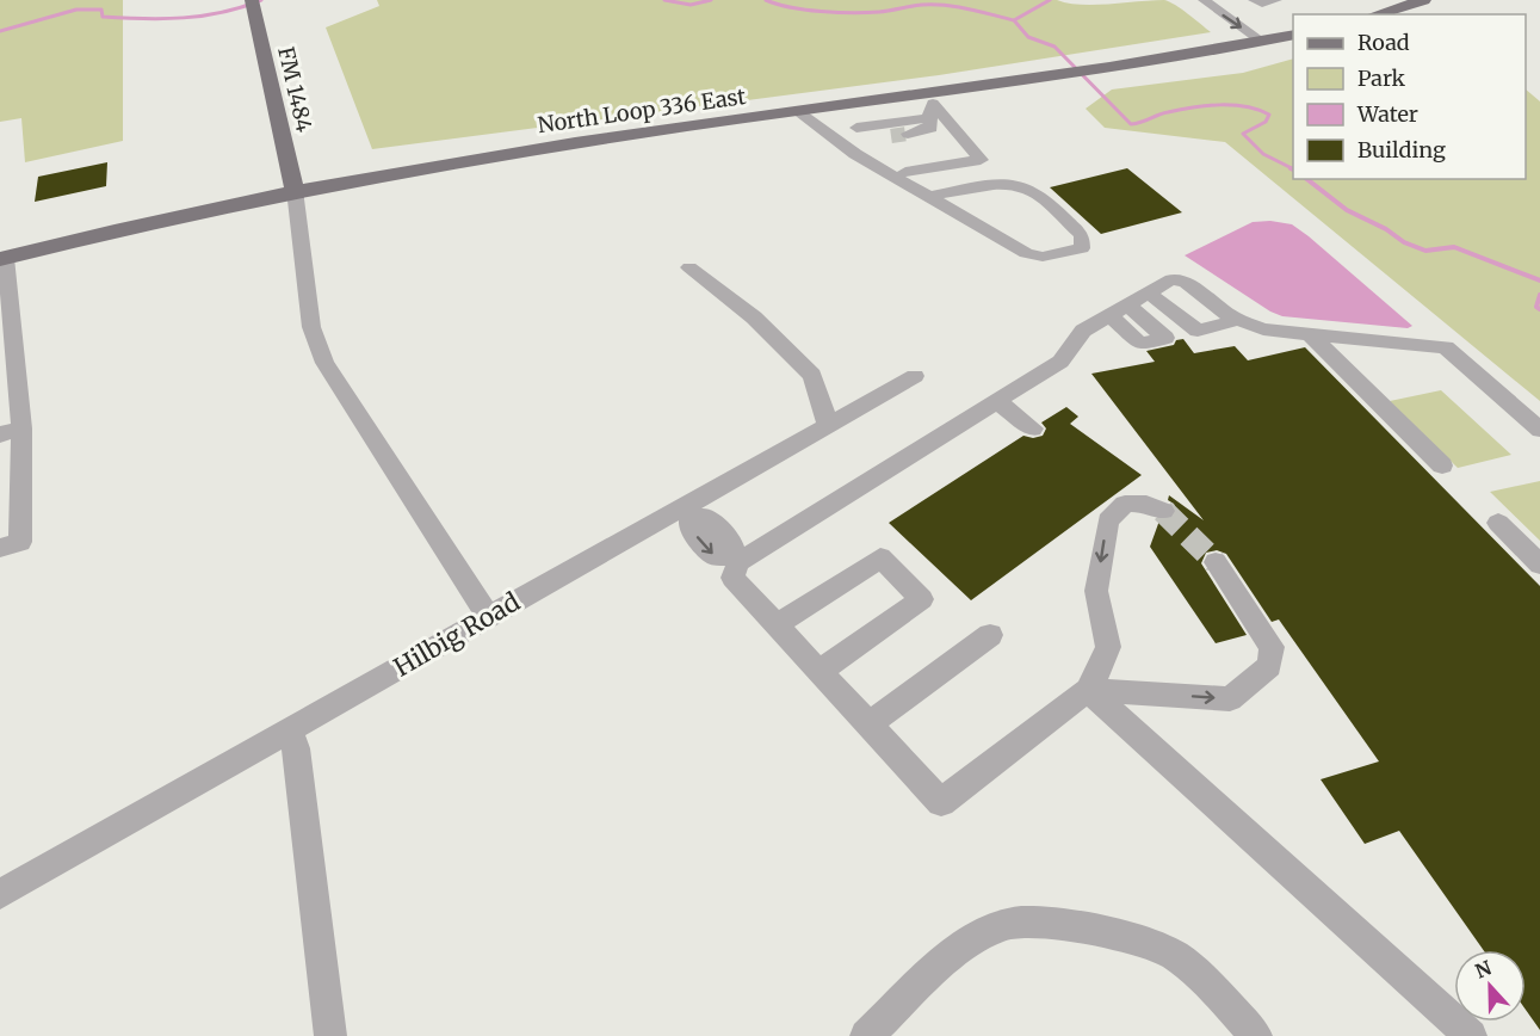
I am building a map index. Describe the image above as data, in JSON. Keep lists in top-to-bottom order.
{
  "streets": {
    "main road": ["FM 1484", "North Loop 336 East"],
    "street": ["Hilbig Road"]
  },
  "crossings": [
    ["FM 1484", "North Loop 336 East"]
  ],
  "legend": [
    "Road",
    "Park",
    "Water",
    "Building"
  ],
  "north": "top"
}
